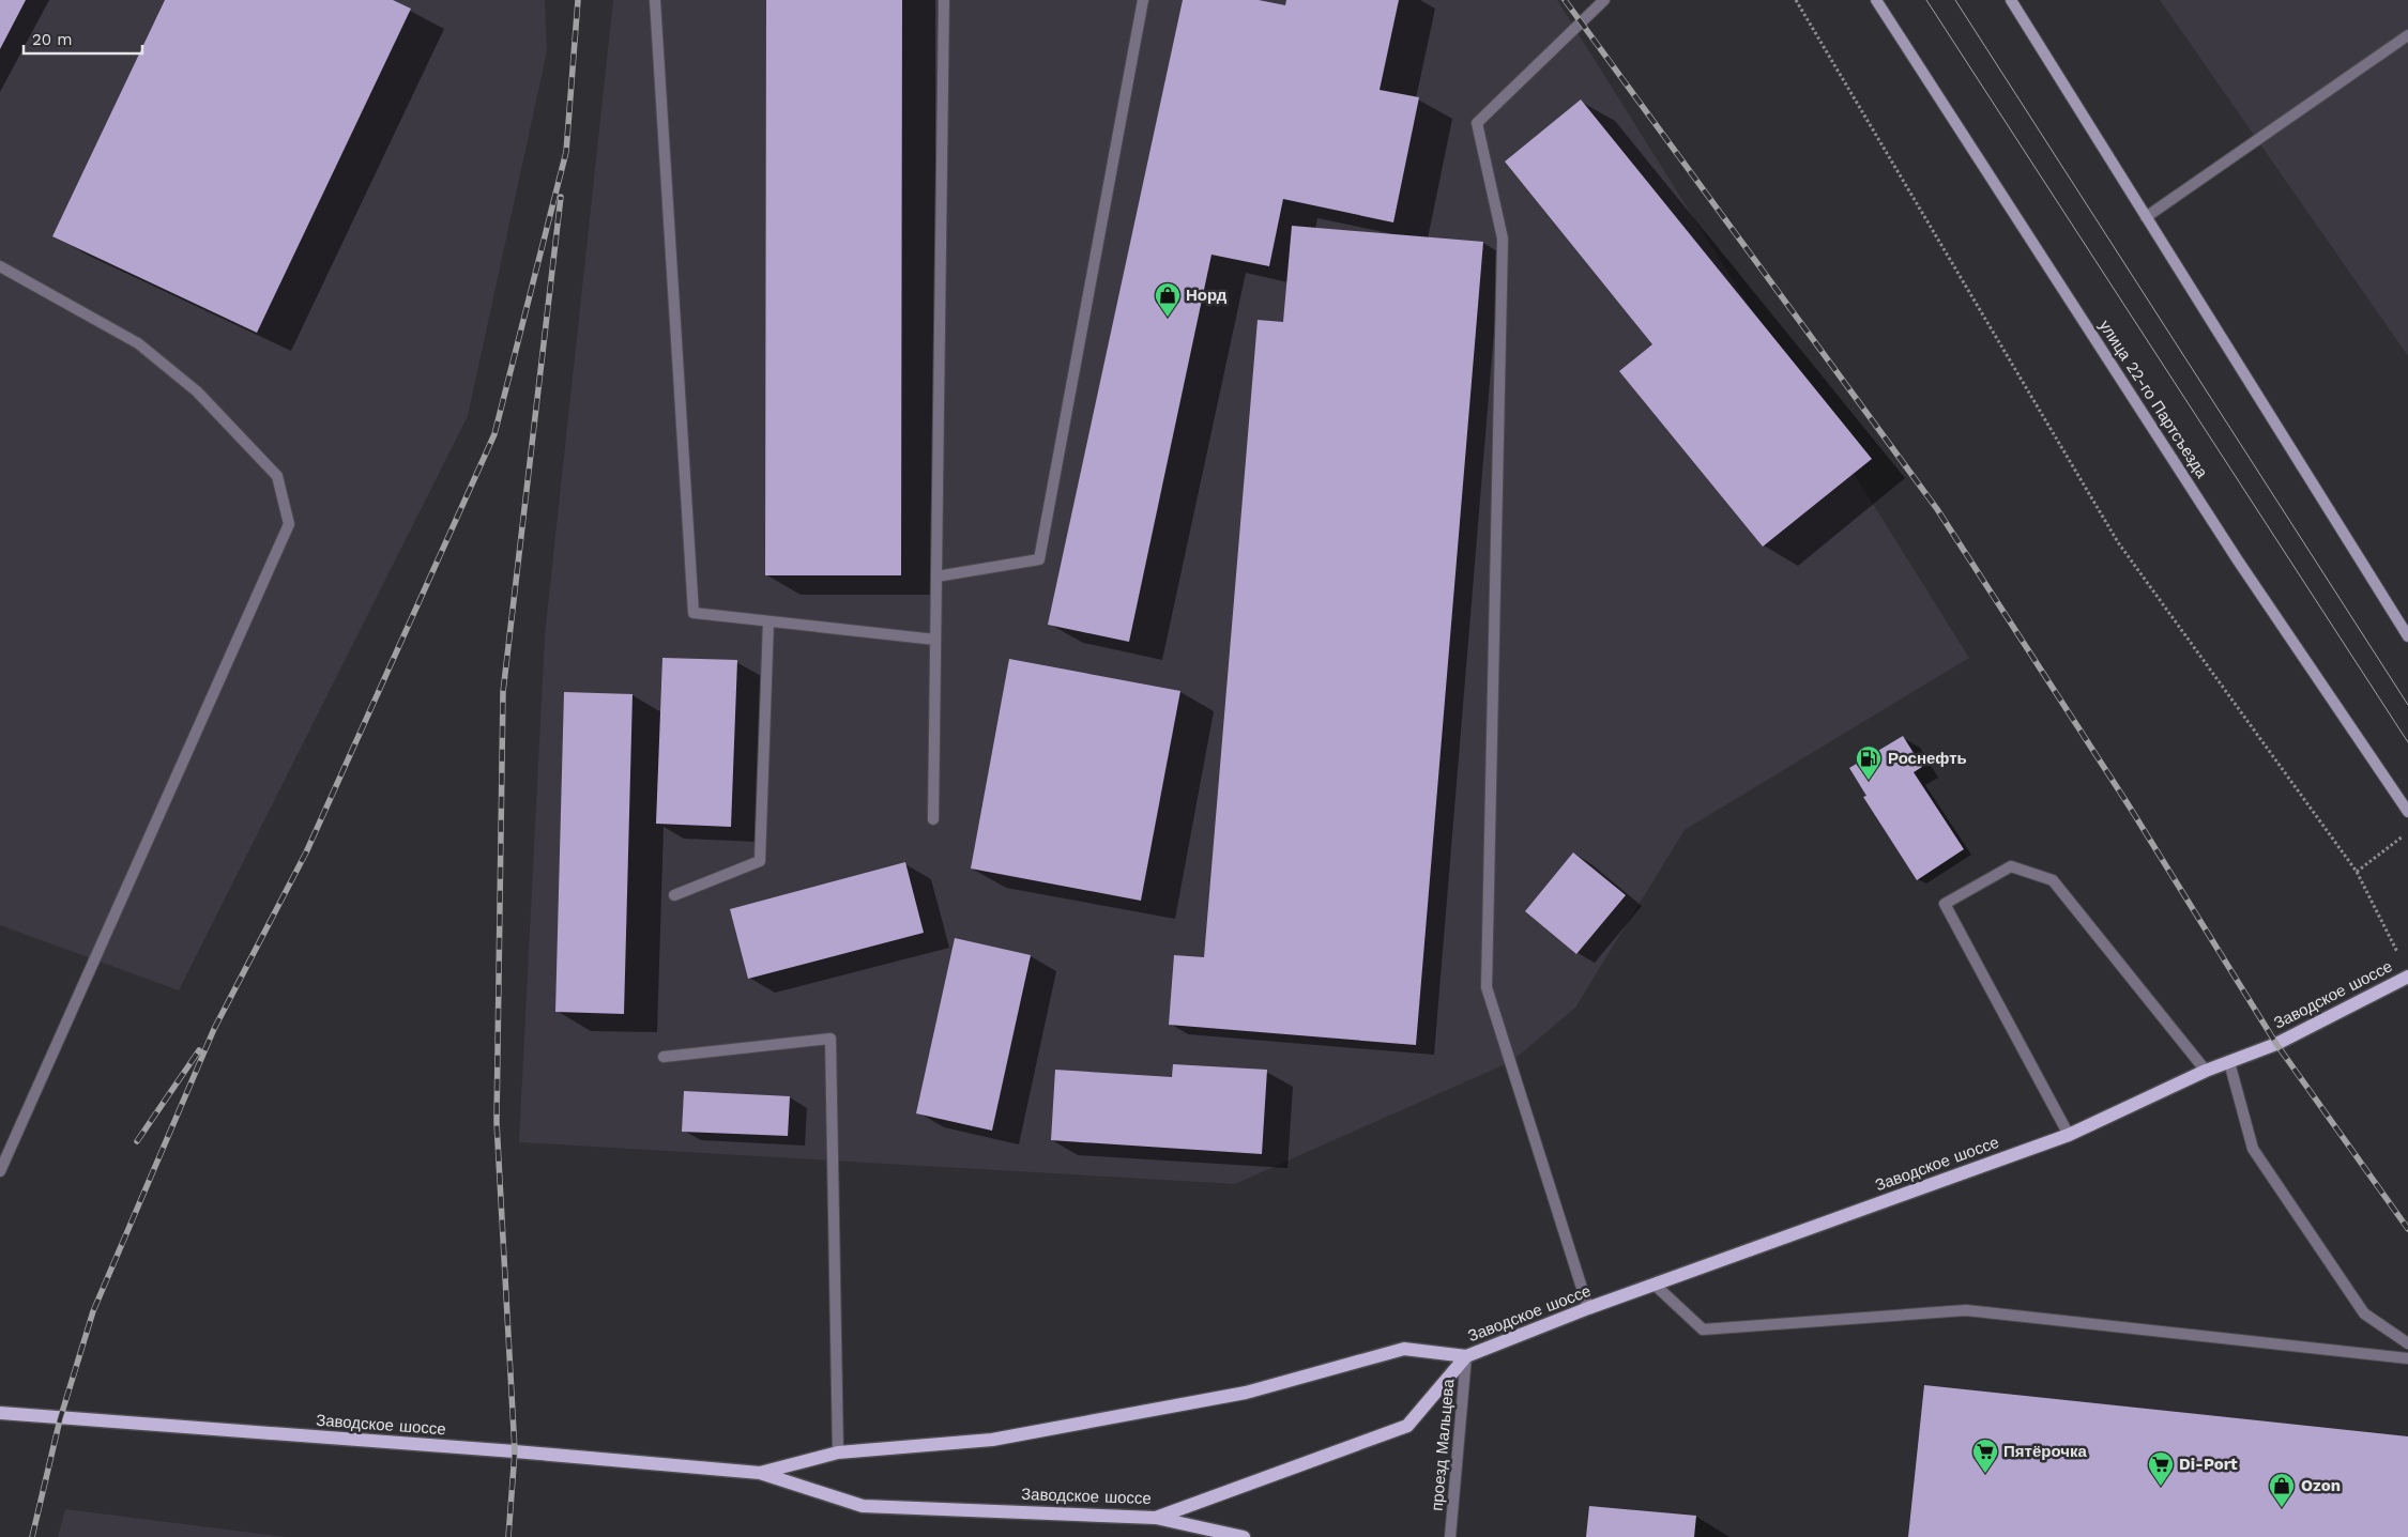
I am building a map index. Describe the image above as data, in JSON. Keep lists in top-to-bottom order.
{
  "streets": {
    "main road": ["улица 22-го Партсъезда", "Заводское шоссе"],
    "street": ["проезд Мальцева"]
  },
  "crossings": [
    ["Заводское шоссе", "проезд Мальцева"]
  ],
  "places": {
    "shop": ["Норд", "Ozon"],
    "fuel station": ["Роснефть"],
    "supermarket": ["Пятёрочка", "Di-Port"]
  },
  "scale_bar": "20 m"
}
